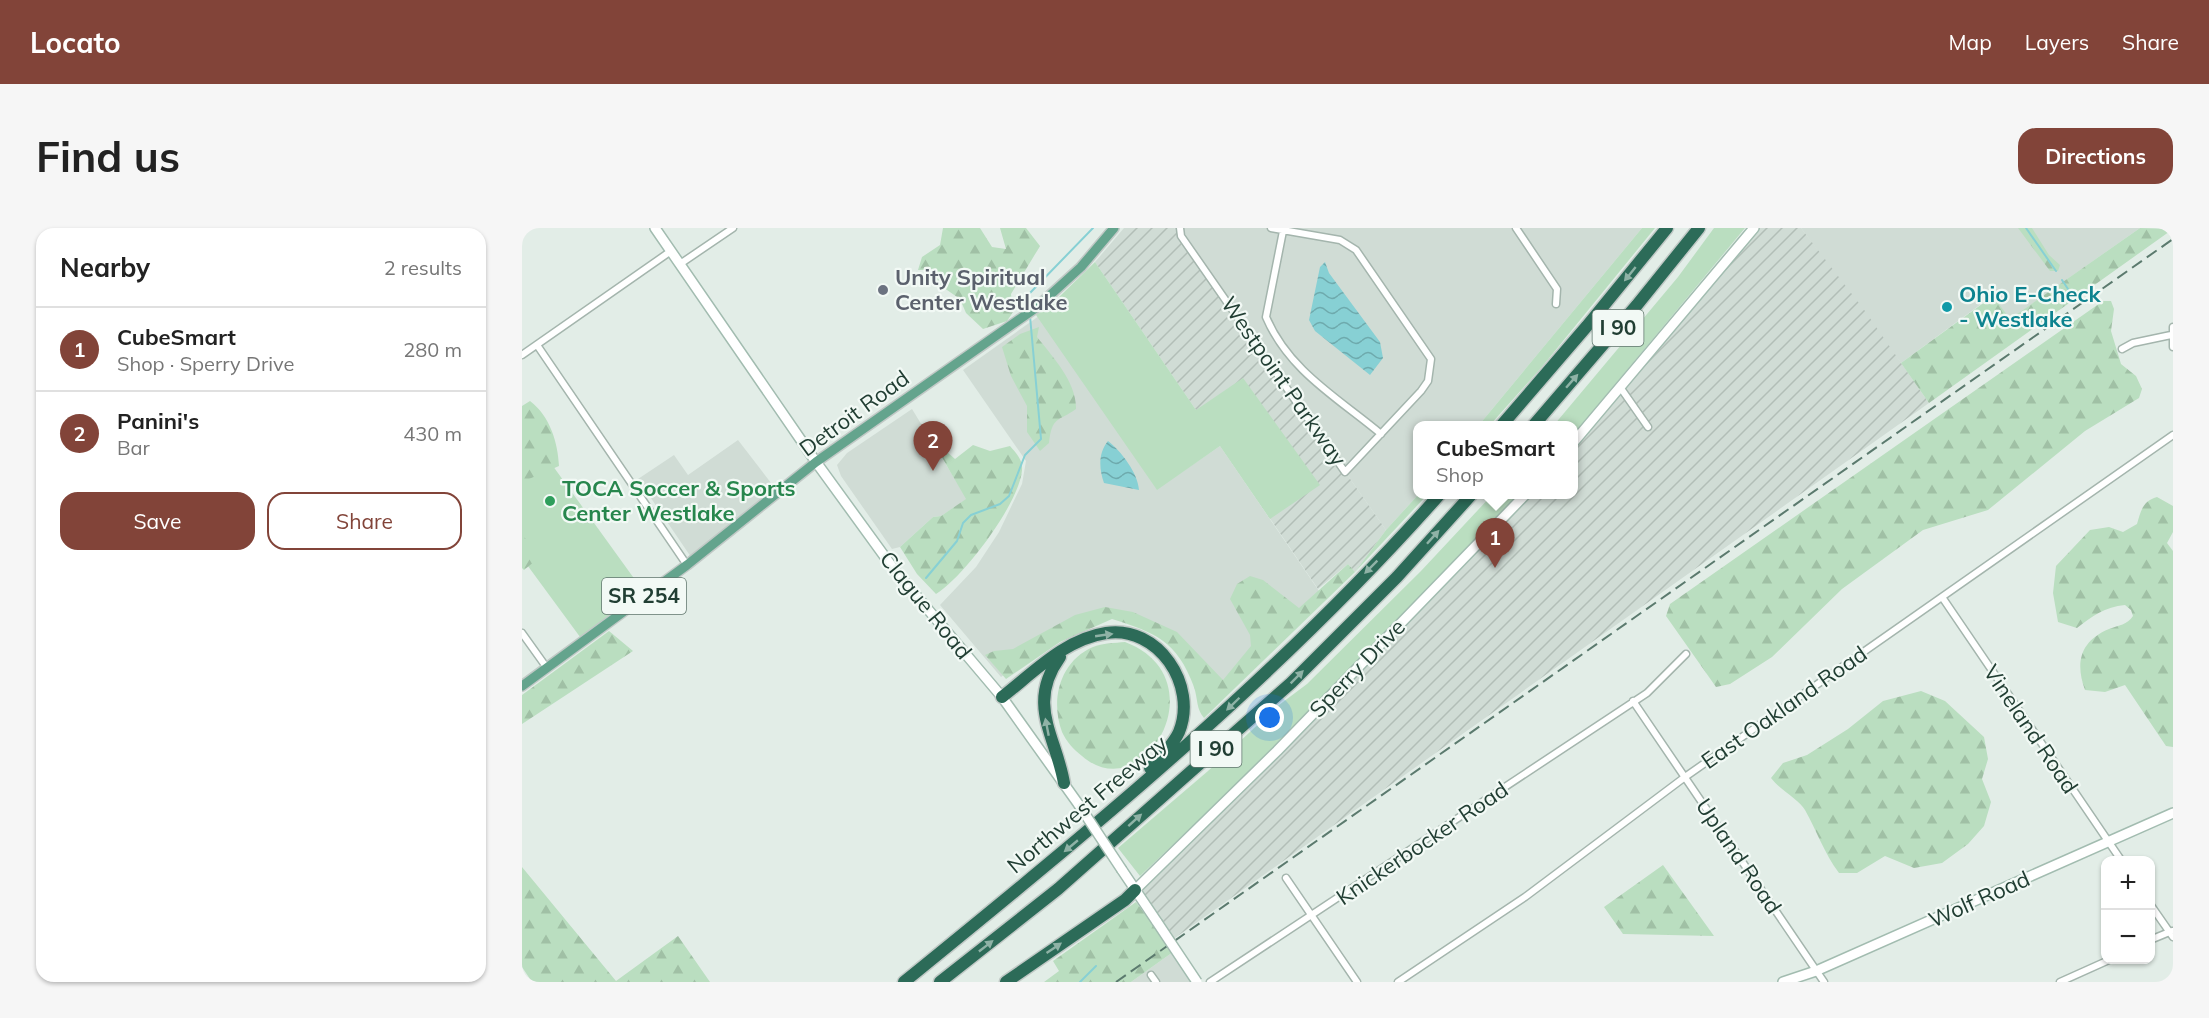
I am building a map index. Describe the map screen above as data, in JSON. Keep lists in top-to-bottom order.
{
  "streets": {
    "highway": ["I 90", "Northwest Freeway"],
    "main road": ["Detroit Road", "SR 254"],
    "street": [
      "Westpoint Parkway",
      "Clague Road",
      "Sperry Drive",
      "East Oakland Road",
      "Vineland Road",
      "Knickerbocker Road",
      "Upland Road",
      "Wolf Road"
    ]
  },
  "crossings": [
    ["Detroit Road", "Clague Road"],
    ["Clague Road", "Sperry Drive"],
    ["East Oakland Road", "Vineland Road"],
    ["East Oakland Road", "Upland Road"],
    ["Vineland Road", "Wolf Road"],
    ["Knickerbocker Road", "Upland Road"],
    ["Upland Road", "Wolf Road"]
  ],
  "places": ["Unity Spiritual Center Westlake", "Ohio E-Check - Westlake", "TOCA Soccer & Sports Center Westlake"],
  "page": {
    "header": "Locato",
    "nav": ["Map", "Layers", "Share"],
    "buttons": [
      "Directions",
      ["Save", "Share"]
    ],
    "title": "Find us",
    "heading": ["Nearby", "2 results"],
    "list": [
      {
        "mark": "1",
        "name": "CubeSmart",
        "note": "Shop · Sperry Drive",
        "value": "280 m"
      },
      {
        "mark": "2",
        "name": "Panini's",
        "note": "Bar",
        "value": "430 m"
      }
    ],
    "popup": ["CubeSmart", "Shop"],
    "pins": ["2", "1"],
    "map_buttons": ["+", "−"]
  }
}
